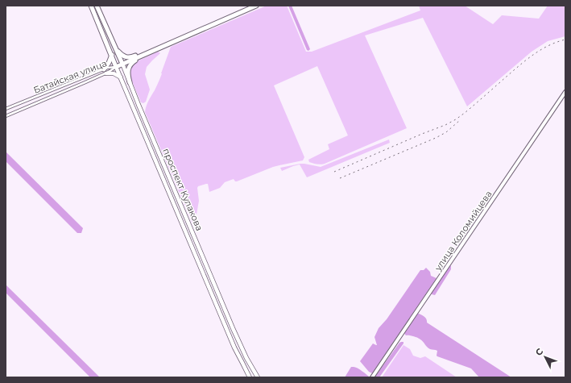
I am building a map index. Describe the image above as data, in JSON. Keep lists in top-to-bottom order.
{
  "streets": {
    "highway": ["проспект Кулакова"],
    "street": ["Батайская улица", "улица Коломийцева"]
  },
  "crossings": [
    ["Батайская улица", "проспект Кулакова"]
  ],
  "north": "top left"
}
